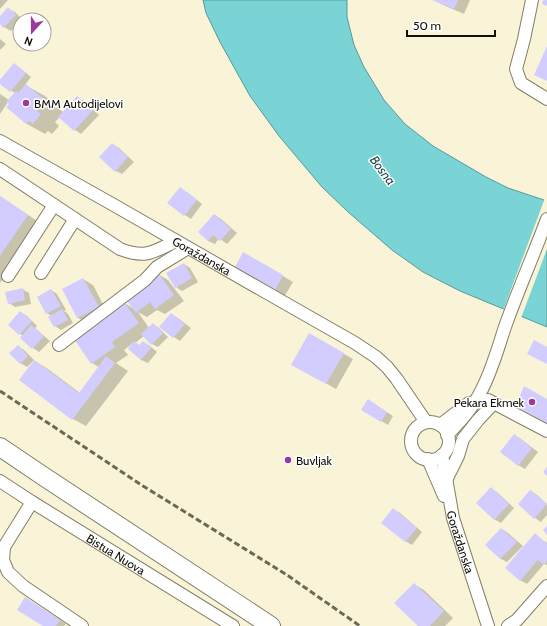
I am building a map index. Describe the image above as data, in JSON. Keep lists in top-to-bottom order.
{
  "streets": {
    "street": ["Goraždanska", "Bistua Nuova"]
  },
  "water": ["Bosna"],
  "places": ["BMM Autodijelovi", "Pekara Ekmek", "Buvljak"],
  "scale_bar": "50 m",
  "north": "bottom"
}
